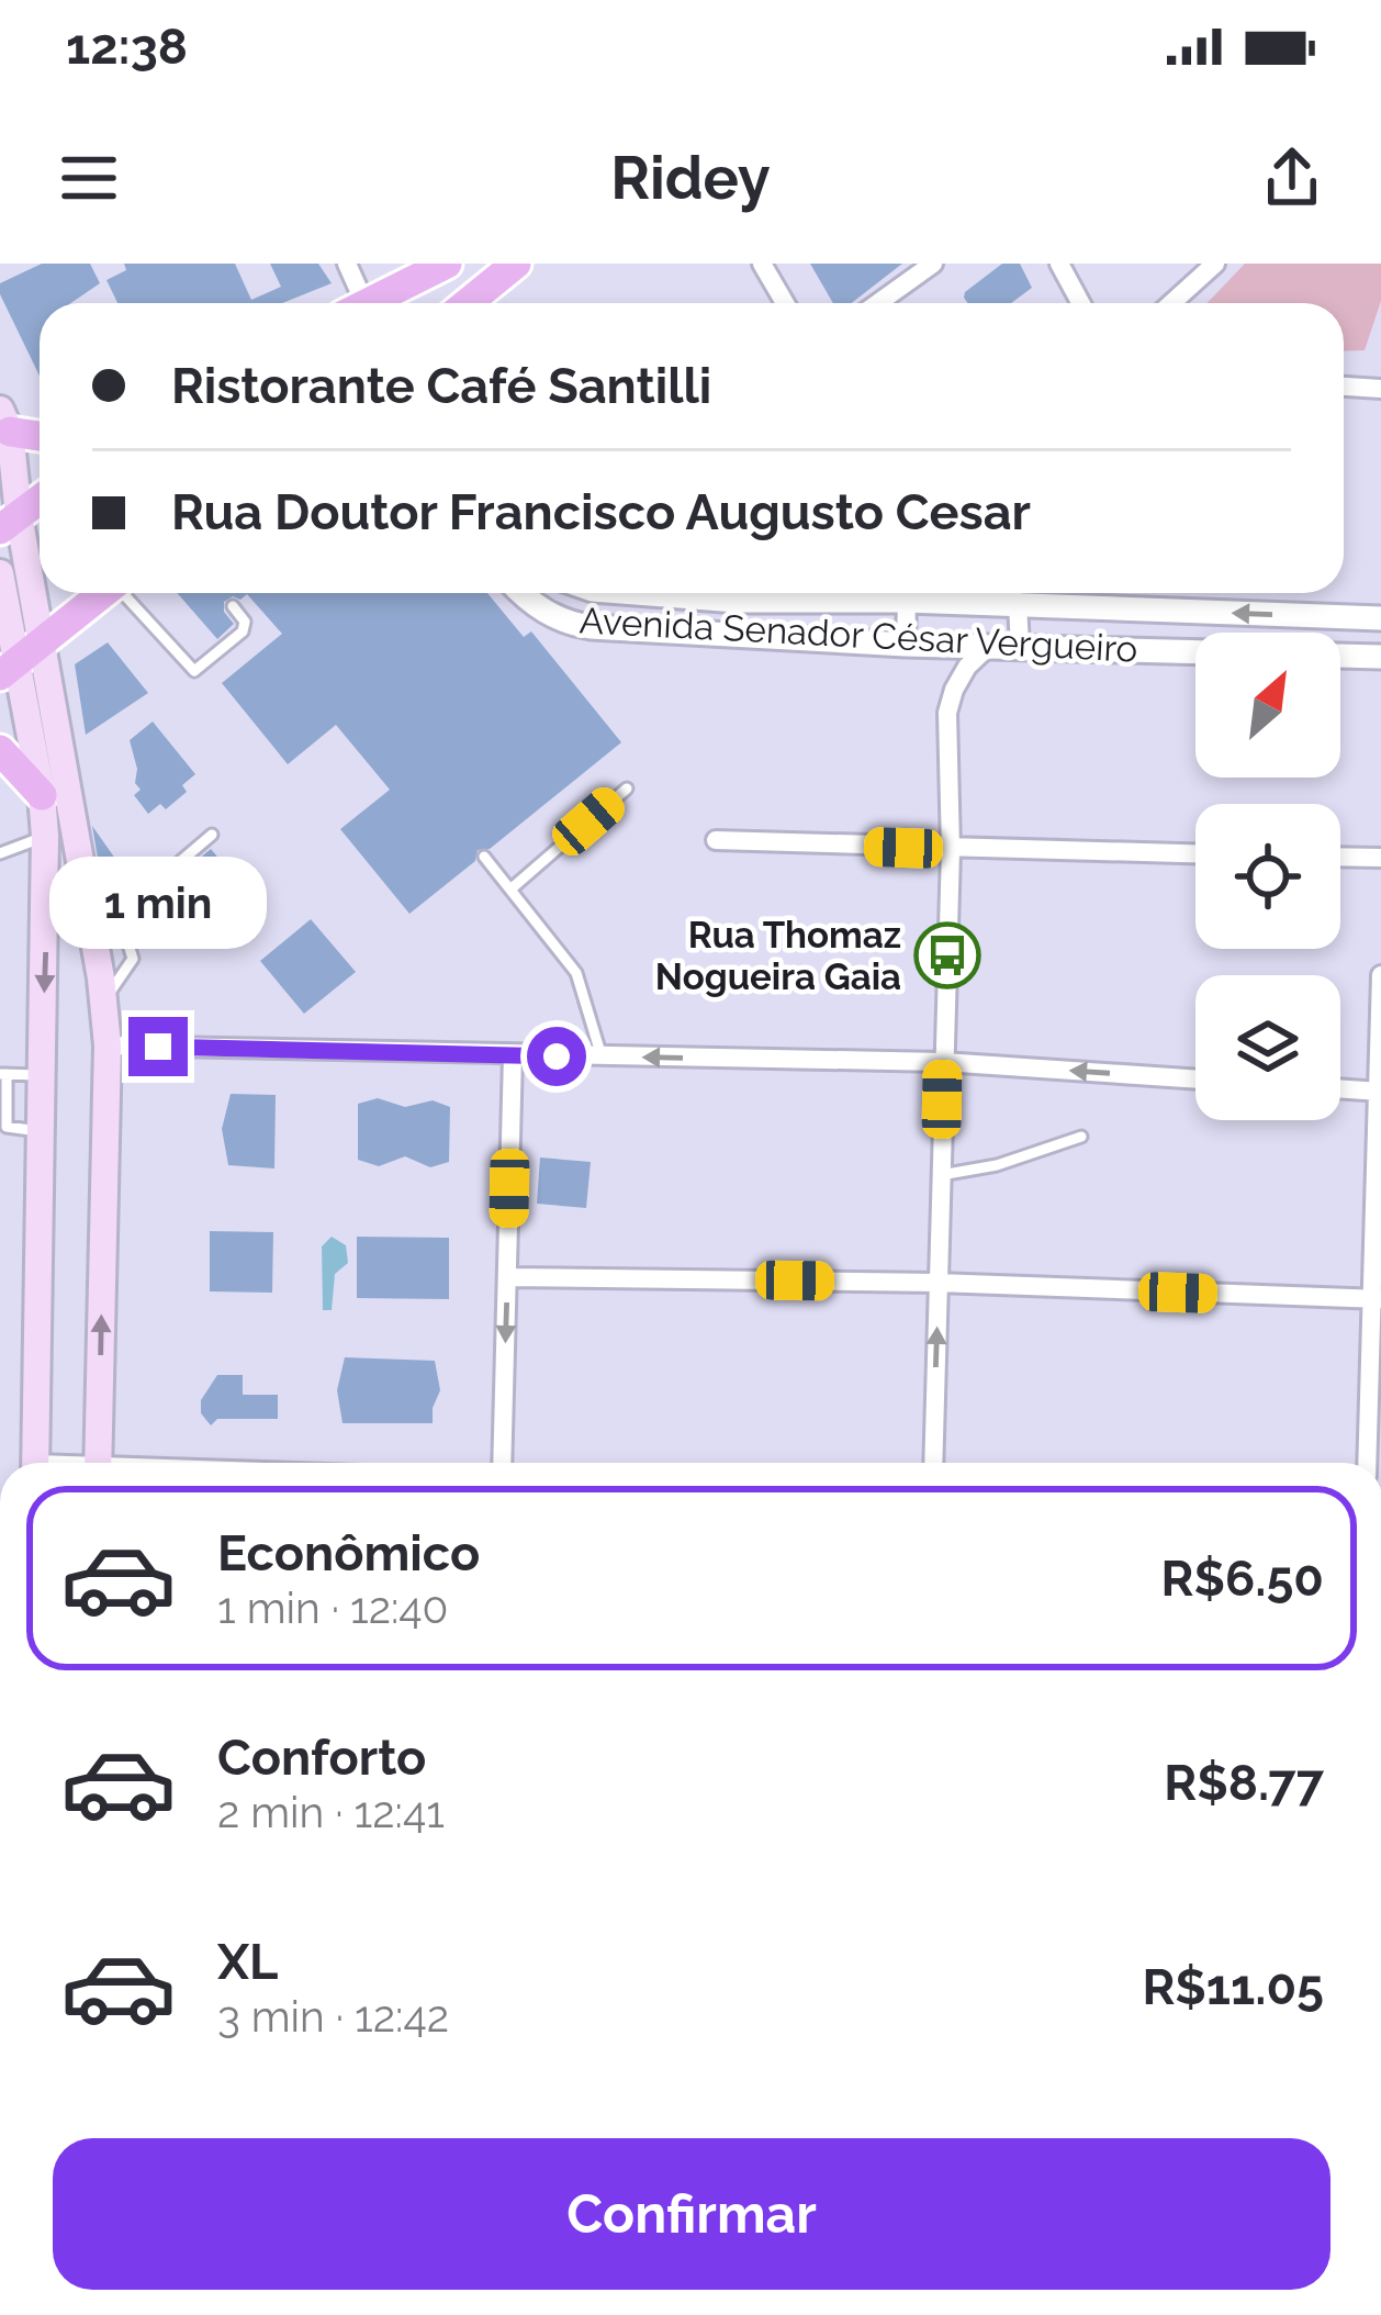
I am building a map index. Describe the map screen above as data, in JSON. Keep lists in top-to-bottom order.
{
  "streets": {
    "street": ["Avenida Senador César Vergueiro"]
  },
  "places": {
    "bus stop": ["Rua Thomaz Nogueira Gaia"]
  },
  "north": "top right",
  "page": {
    "status": "12:38",
    "header": "Ridey",
    "banner": ["Ristorante Café Santilli", "Rua Doutor Francisco Augusto Cesar"],
    "bubble": "1 min",
    "list": [
      {
        "name": "Econômico",
        "note": "1 min · 12:40",
        "value": "R$6.50"
      },
      {
        "name": "Conforto",
        "note": "2 min · 12:41",
        "value": "R$8.77"
      },
      {
        "name": "XL",
        "note": "3 min · 12:42",
        "value": "R$11.05"
      }
    ],
    "buttons": "Confirmar"
  }
}
